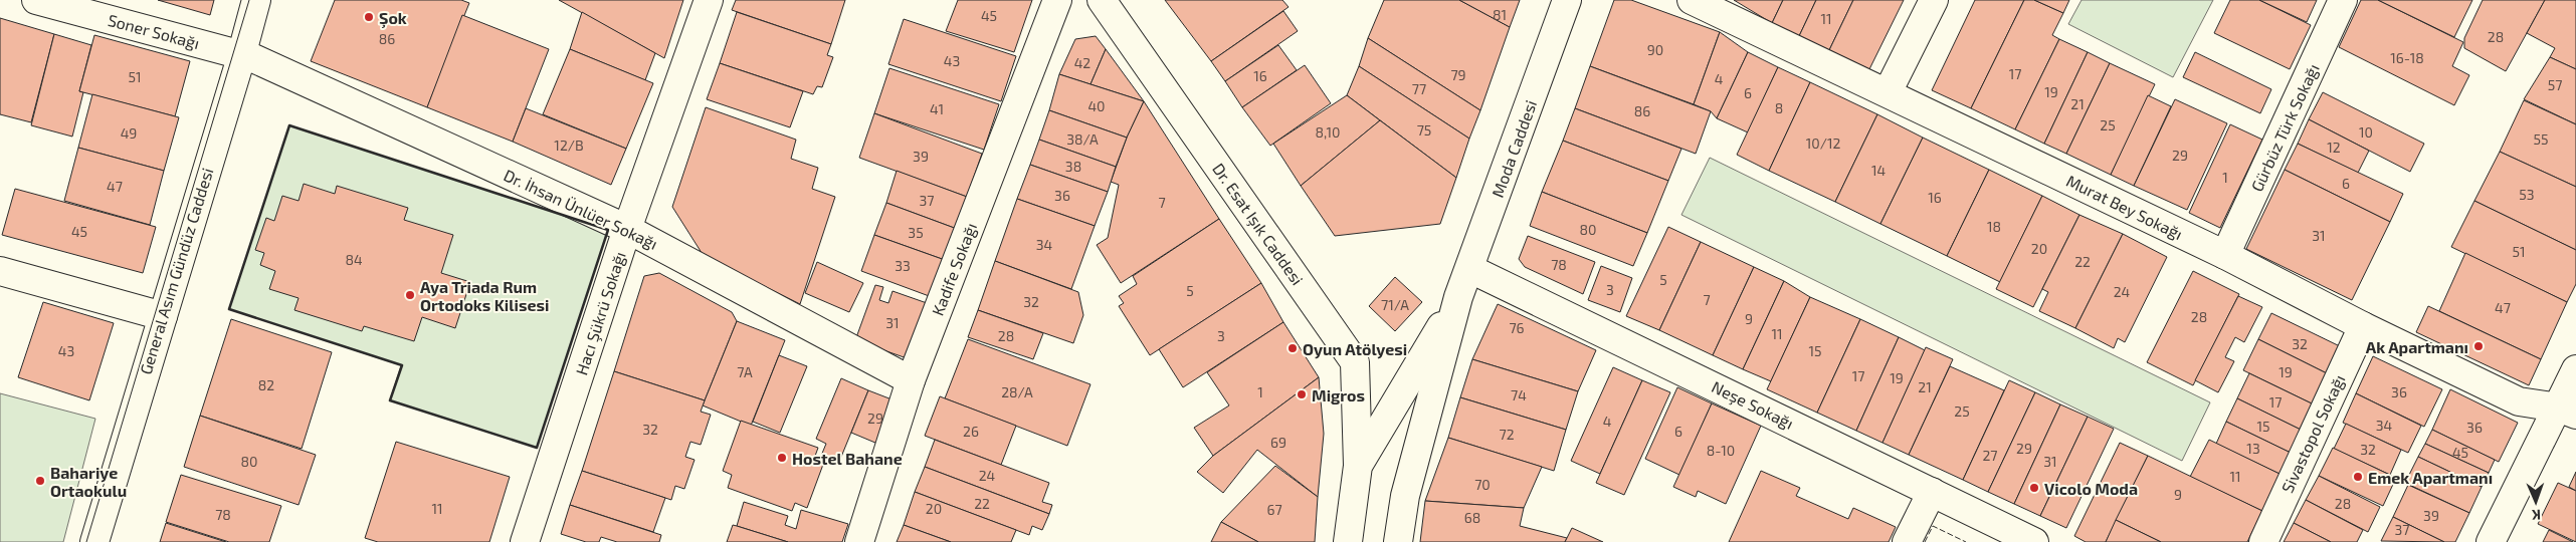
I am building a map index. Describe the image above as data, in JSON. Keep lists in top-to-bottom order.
{
  "streets": {
    "street": [
      "Soner Sokağı",
      "Gürbüz Türk Sokağı",
      "Moda Caddesi",
      "Murat Bey Sokağı",
      "Dr. İhsan Ünlüer Sokağı",
      "Dr. Esat Işık Caddesi",
      "Kadife Sokağı",
      "General Asım Gündüz Caddesi",
      "Hacı Şükrü Sokağı",
      "Neşe Sokağı",
      "Sivastopol Sokağı"
    ]
  },
  "crossings": [
    ["Soner Sokağı", "Dr. İhsan Ünlüer Sokağı"],
    ["Soner Sokağı", "General Asım Gündüz Caddesi"],
    ["Gürbüz Türk Sokağı", "Murat Bey Sokağı"],
    ["Moda Caddesi", "Dr. Esat Işık Caddesi"],
    ["Moda Caddesi", "Neşe Sokağı"],
    ["Murat Bey Sokağı", "Sivastopol Sokağı"],
    ["Dr. İhsan Ünlüer Sokağı", "Kadife Sokağı"],
    ["Dr. İhsan Ünlüer Sokağı", "General Asım Gündüz Caddesi"],
    ["Dr. İhsan Ünlüer Sokağı", "Hacı Şükrü Sokağı"]
  ],
  "places": [
    "Şok",
    "Aya Triada Rum Ortodoks Kilisesi",
    "Ak Apartmanı",
    "Oyun Atölyesi",
    "Migros",
    "Hostel Bahane",
    "Emek Apartmanı",
    "Bahariye Ortaokulu",
    "Vicolo Moda"
  ],
  "house_numbers": [
    "81",
    "45",
    "11",
    "28",
    "86",
    "90",
    "16-18",
    "43",
    "42",
    "17",
    "79",
    "16",
    "51",
    "4",
    "57",
    "77",
    "19",
    "6",
    "21",
    "40",
    "8",
    "41",
    "86",
    "25",
    "75",
    "8,10",
    "10",
    "49",
    "38/A",
    "55",
    "10/12",
    "12/B",
    "12",
    "29",
    "39",
    "38",
    "14",
    "1",
    "6",
    "47",
    "53",
    "36",
    "16",
    "37",
    "7",
    "18",
    "80",
    "45",
    "35",
    "31",
    "34",
    "20",
    "51",
    "84",
    "22",
    "78",
    "33",
    "5",
    "3",
    "5",
    "24",
    "7",
    "32",
    "71/A",
    "47",
    "28",
    "9",
    "31",
    "76",
    "11",
    "28",
    "3",
    "32",
    "43",
    "15",
    "7A",
    "19",
    "17",
    "19",
    "82",
    "21",
    "28/A",
    "1",
    "36",
    "74",
    "17",
    "25",
    "29",
    "4",
    "34",
    "15",
    "36",
    "32",
    "26",
    "6",
    "72",
    "69",
    "29",
    "13",
    "32",
    "8-10",
    "45",
    "27",
    "80",
    "31",
    "24",
    "11",
    "70",
    "9",
    "22",
    "28",
    "11",
    "20",
    "67",
    "78",
    "39",
    "68",
    "37"
  ],
  "north": "bottom"
}
